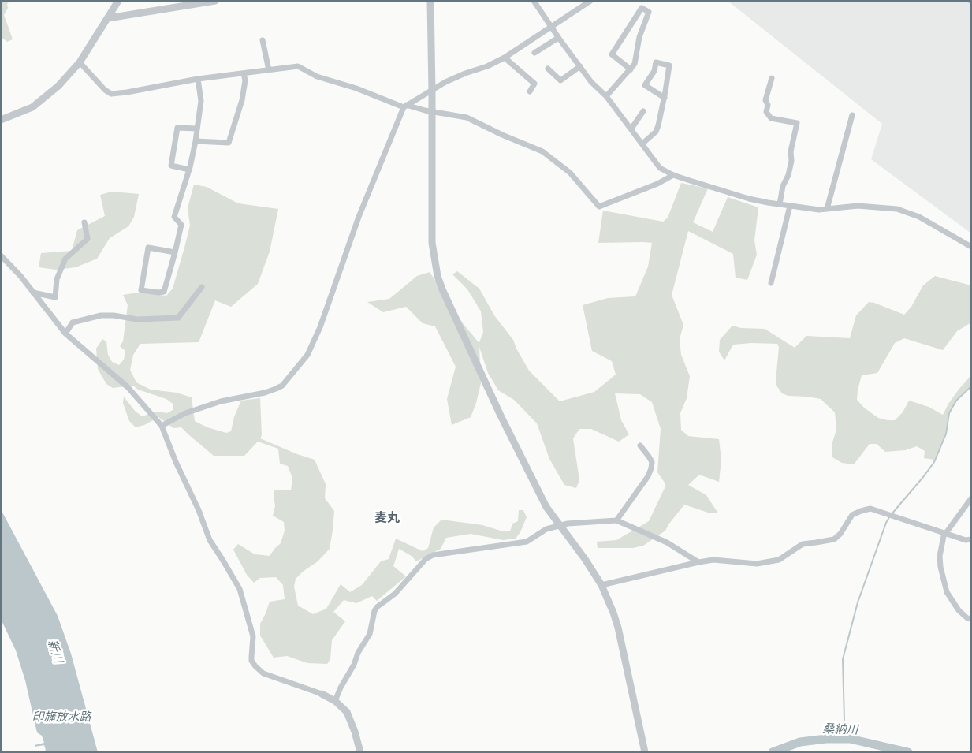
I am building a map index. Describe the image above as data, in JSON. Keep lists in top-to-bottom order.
{
  "districts": ["麦丸"],
  "water": ["新川", "印旛放水路", "桑納川"]
}
